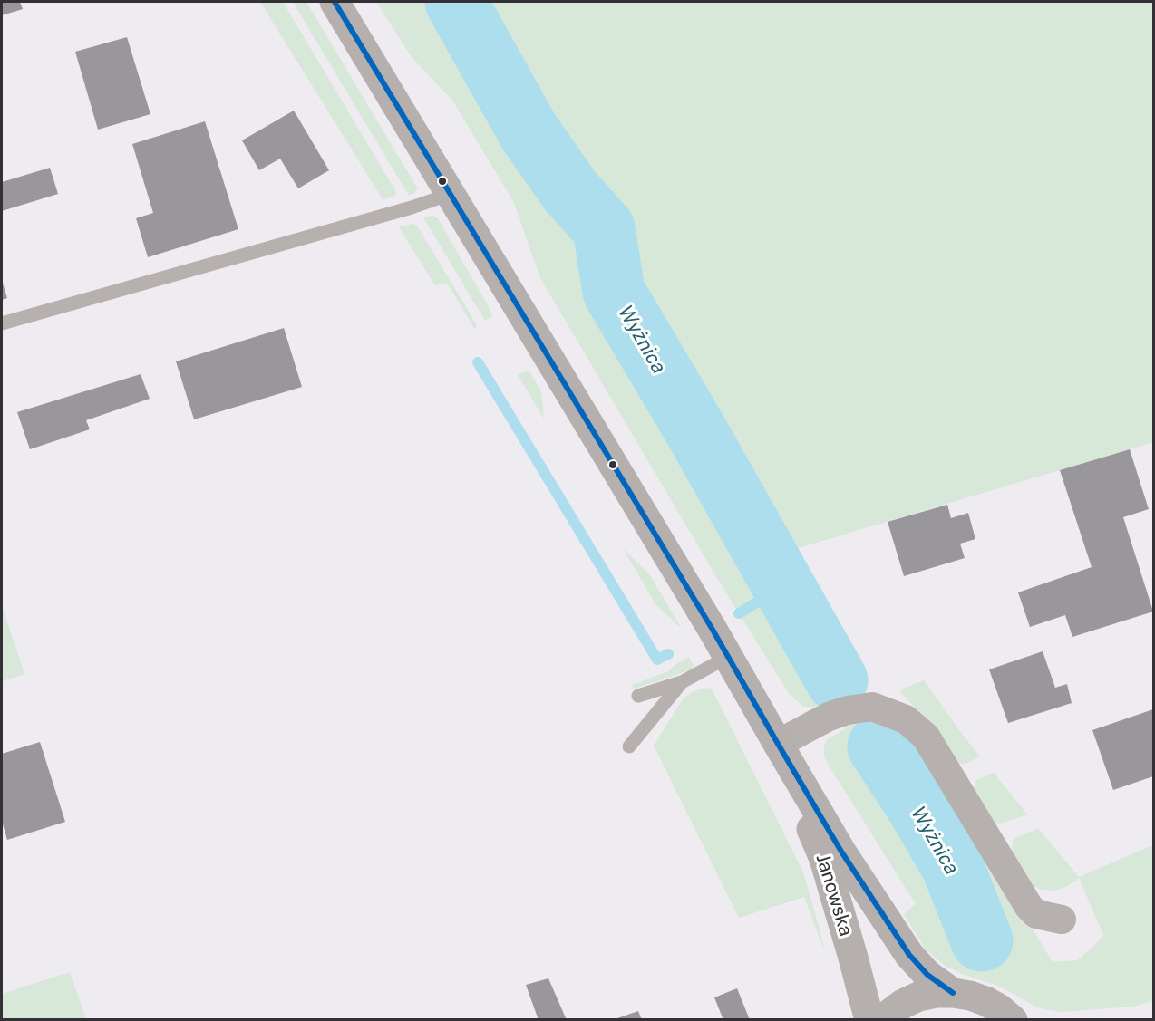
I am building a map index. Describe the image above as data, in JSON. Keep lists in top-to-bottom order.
{
  "streets": {
    "street": ["Janowska"]
  },
  "water": ["Wyżnica"]
}
